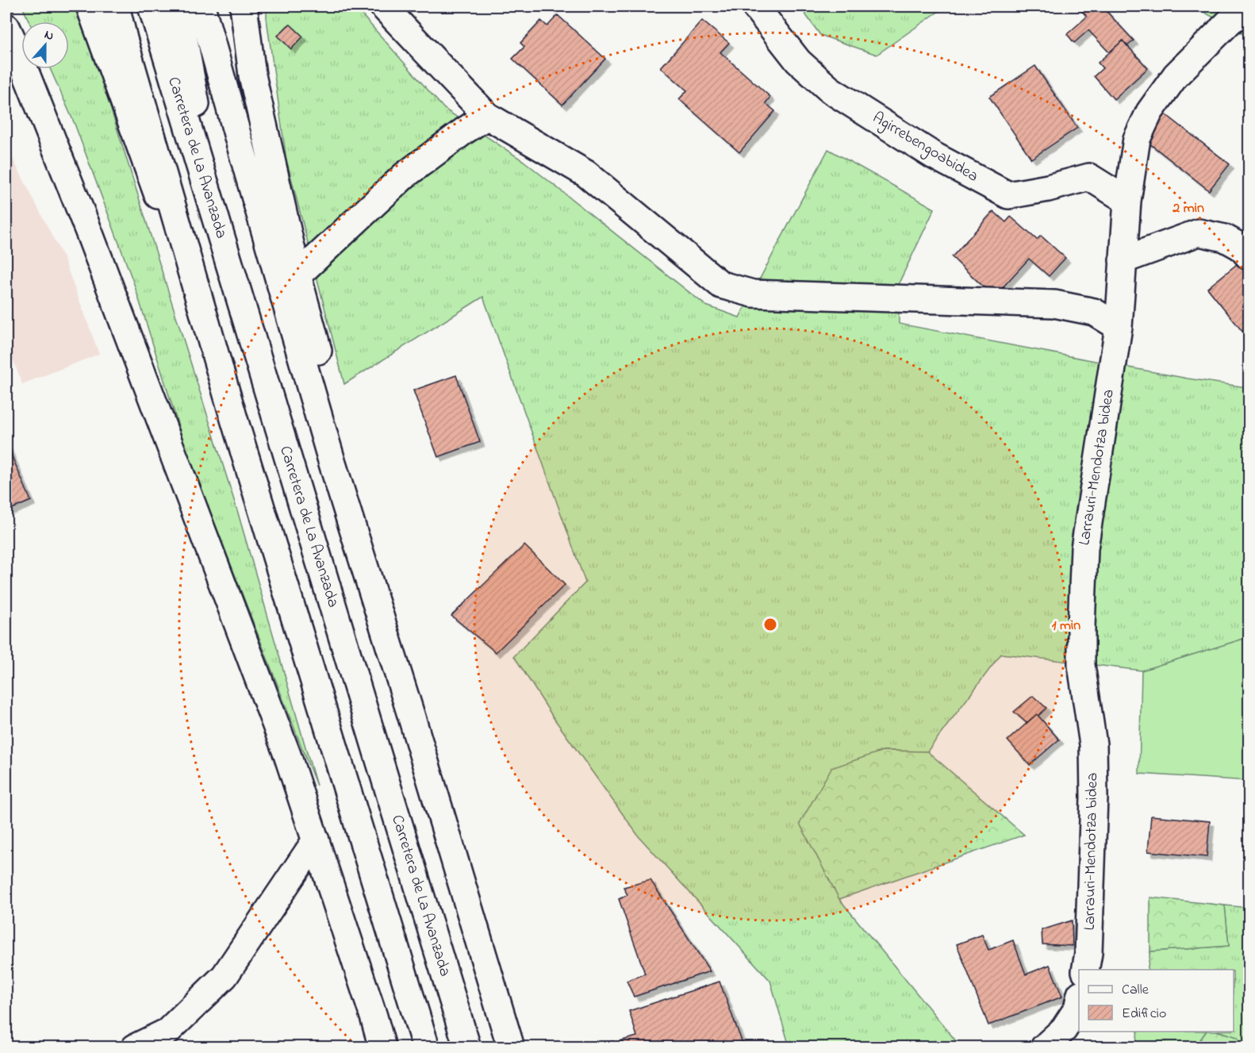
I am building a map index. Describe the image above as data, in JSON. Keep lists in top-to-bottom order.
{
  "streets": {
    "main road": ["Agirrebengoabidea", "Carretera de La Avanzada", "Larrauri-Mendotza bidea"]
  },
  "crossings": [
    ["Agirrebengoabidea", "Larrauri-Mendotza bidea"]
  ],
  "legend": ["Calle", "Edificio"],
  "north": "top",
  "rings": ["2 min", "1 min"]
}
